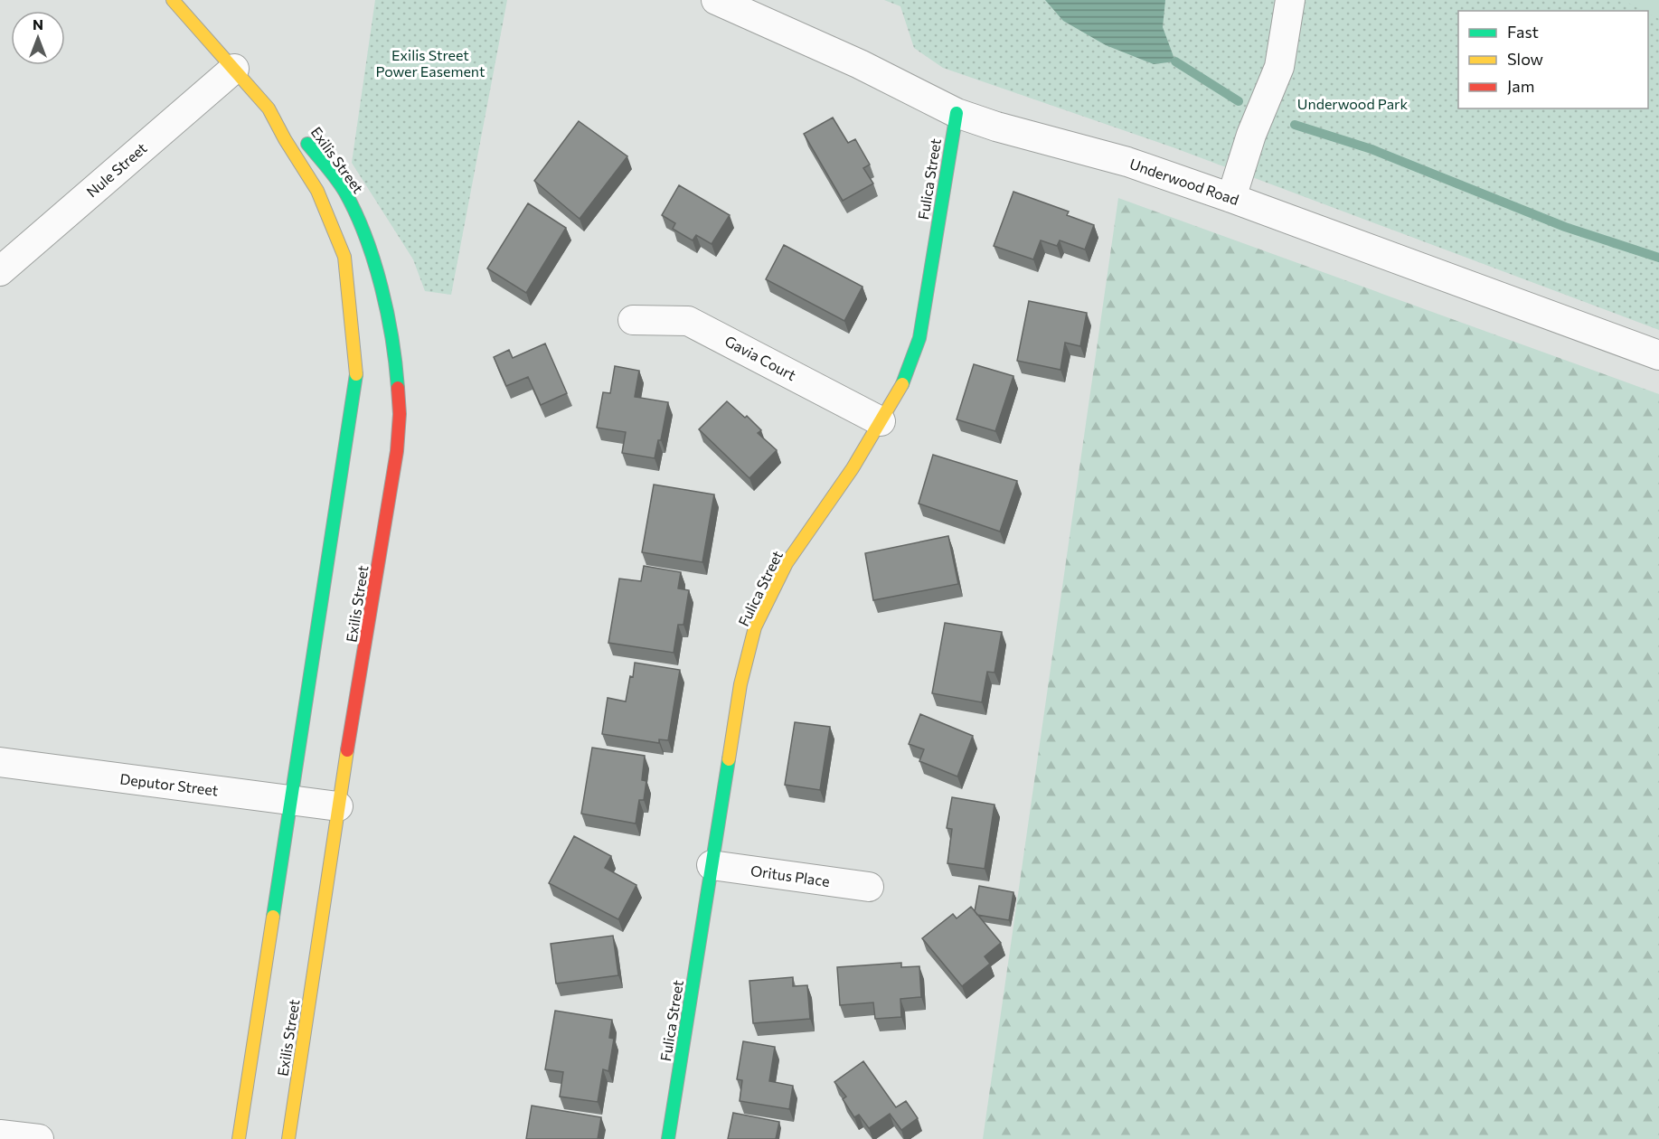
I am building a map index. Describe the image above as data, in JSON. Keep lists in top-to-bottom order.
{
  "streets": {
    "street": [
      "Exilis Street",
      "Nule Street",
      "Fulica Street",
      "Underwood Road",
      "Gavia Court",
      "Deputor Street",
      "Oritus Place"
    ]
  },
  "crossings": [
    ["Exilis Street", "Nule Street"],
    ["Exilis Street", "Deputor Street"],
    ["Fulica Street", "Underwood Road"],
    ["Fulica Street", "Gavia Court"],
    ["Fulica Street", "Oritus Place"]
  ],
  "parks": ["Exilis Street Power Easement", "Underwood Park"],
  "legend": ["Fast", "Slow", "Jam"],
  "north": "top"
}
